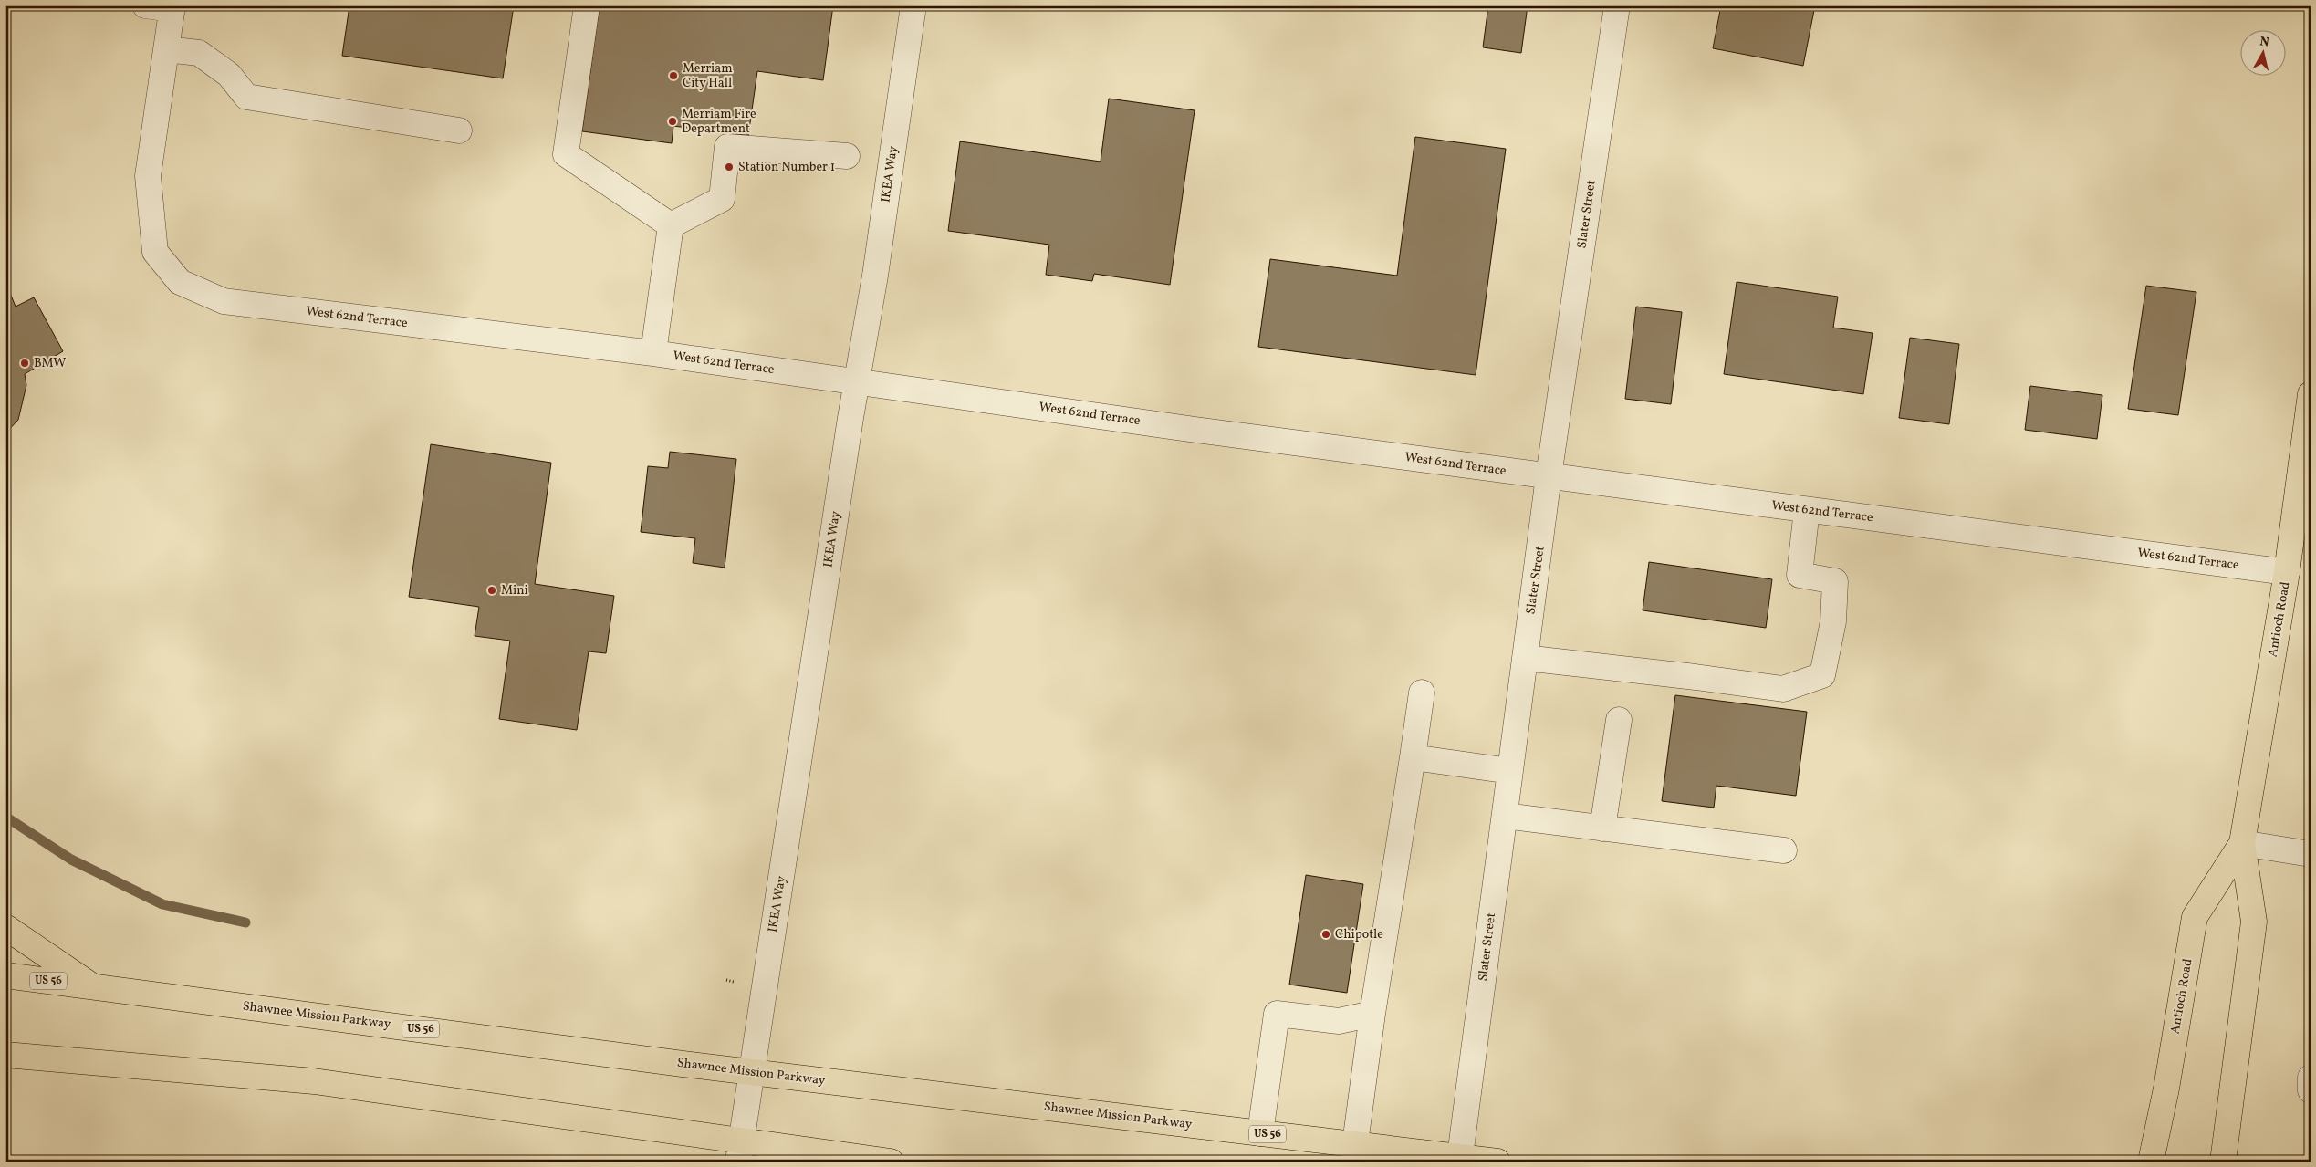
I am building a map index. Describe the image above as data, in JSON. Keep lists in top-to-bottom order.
{
  "streets": {
    "main road": ["Antioch Road", "US 56", "Shawnee Mission Parkway"],
    "street": ["IKEA Way", "Slater Street", "West 62nd Terrace"]
  },
  "crossings": [
    ["IKEA Way", "West 62nd Terrace"],
    ["IKEA Way", "Shawnee Mission Parkway"],
    ["Slater Street", "West 62nd Terrace"],
    ["Slater Street", "Shawnee Mission Parkway"],
    ["West 62nd Terrace", "Antioch Road"]
  ],
  "places": [
    "Merriam City Hall",
    "Merriam Fire Department",
    "Station Number 1",
    "BMW",
    "Mini",
    "Chipotle"
  ],
  "north": "top"
}
